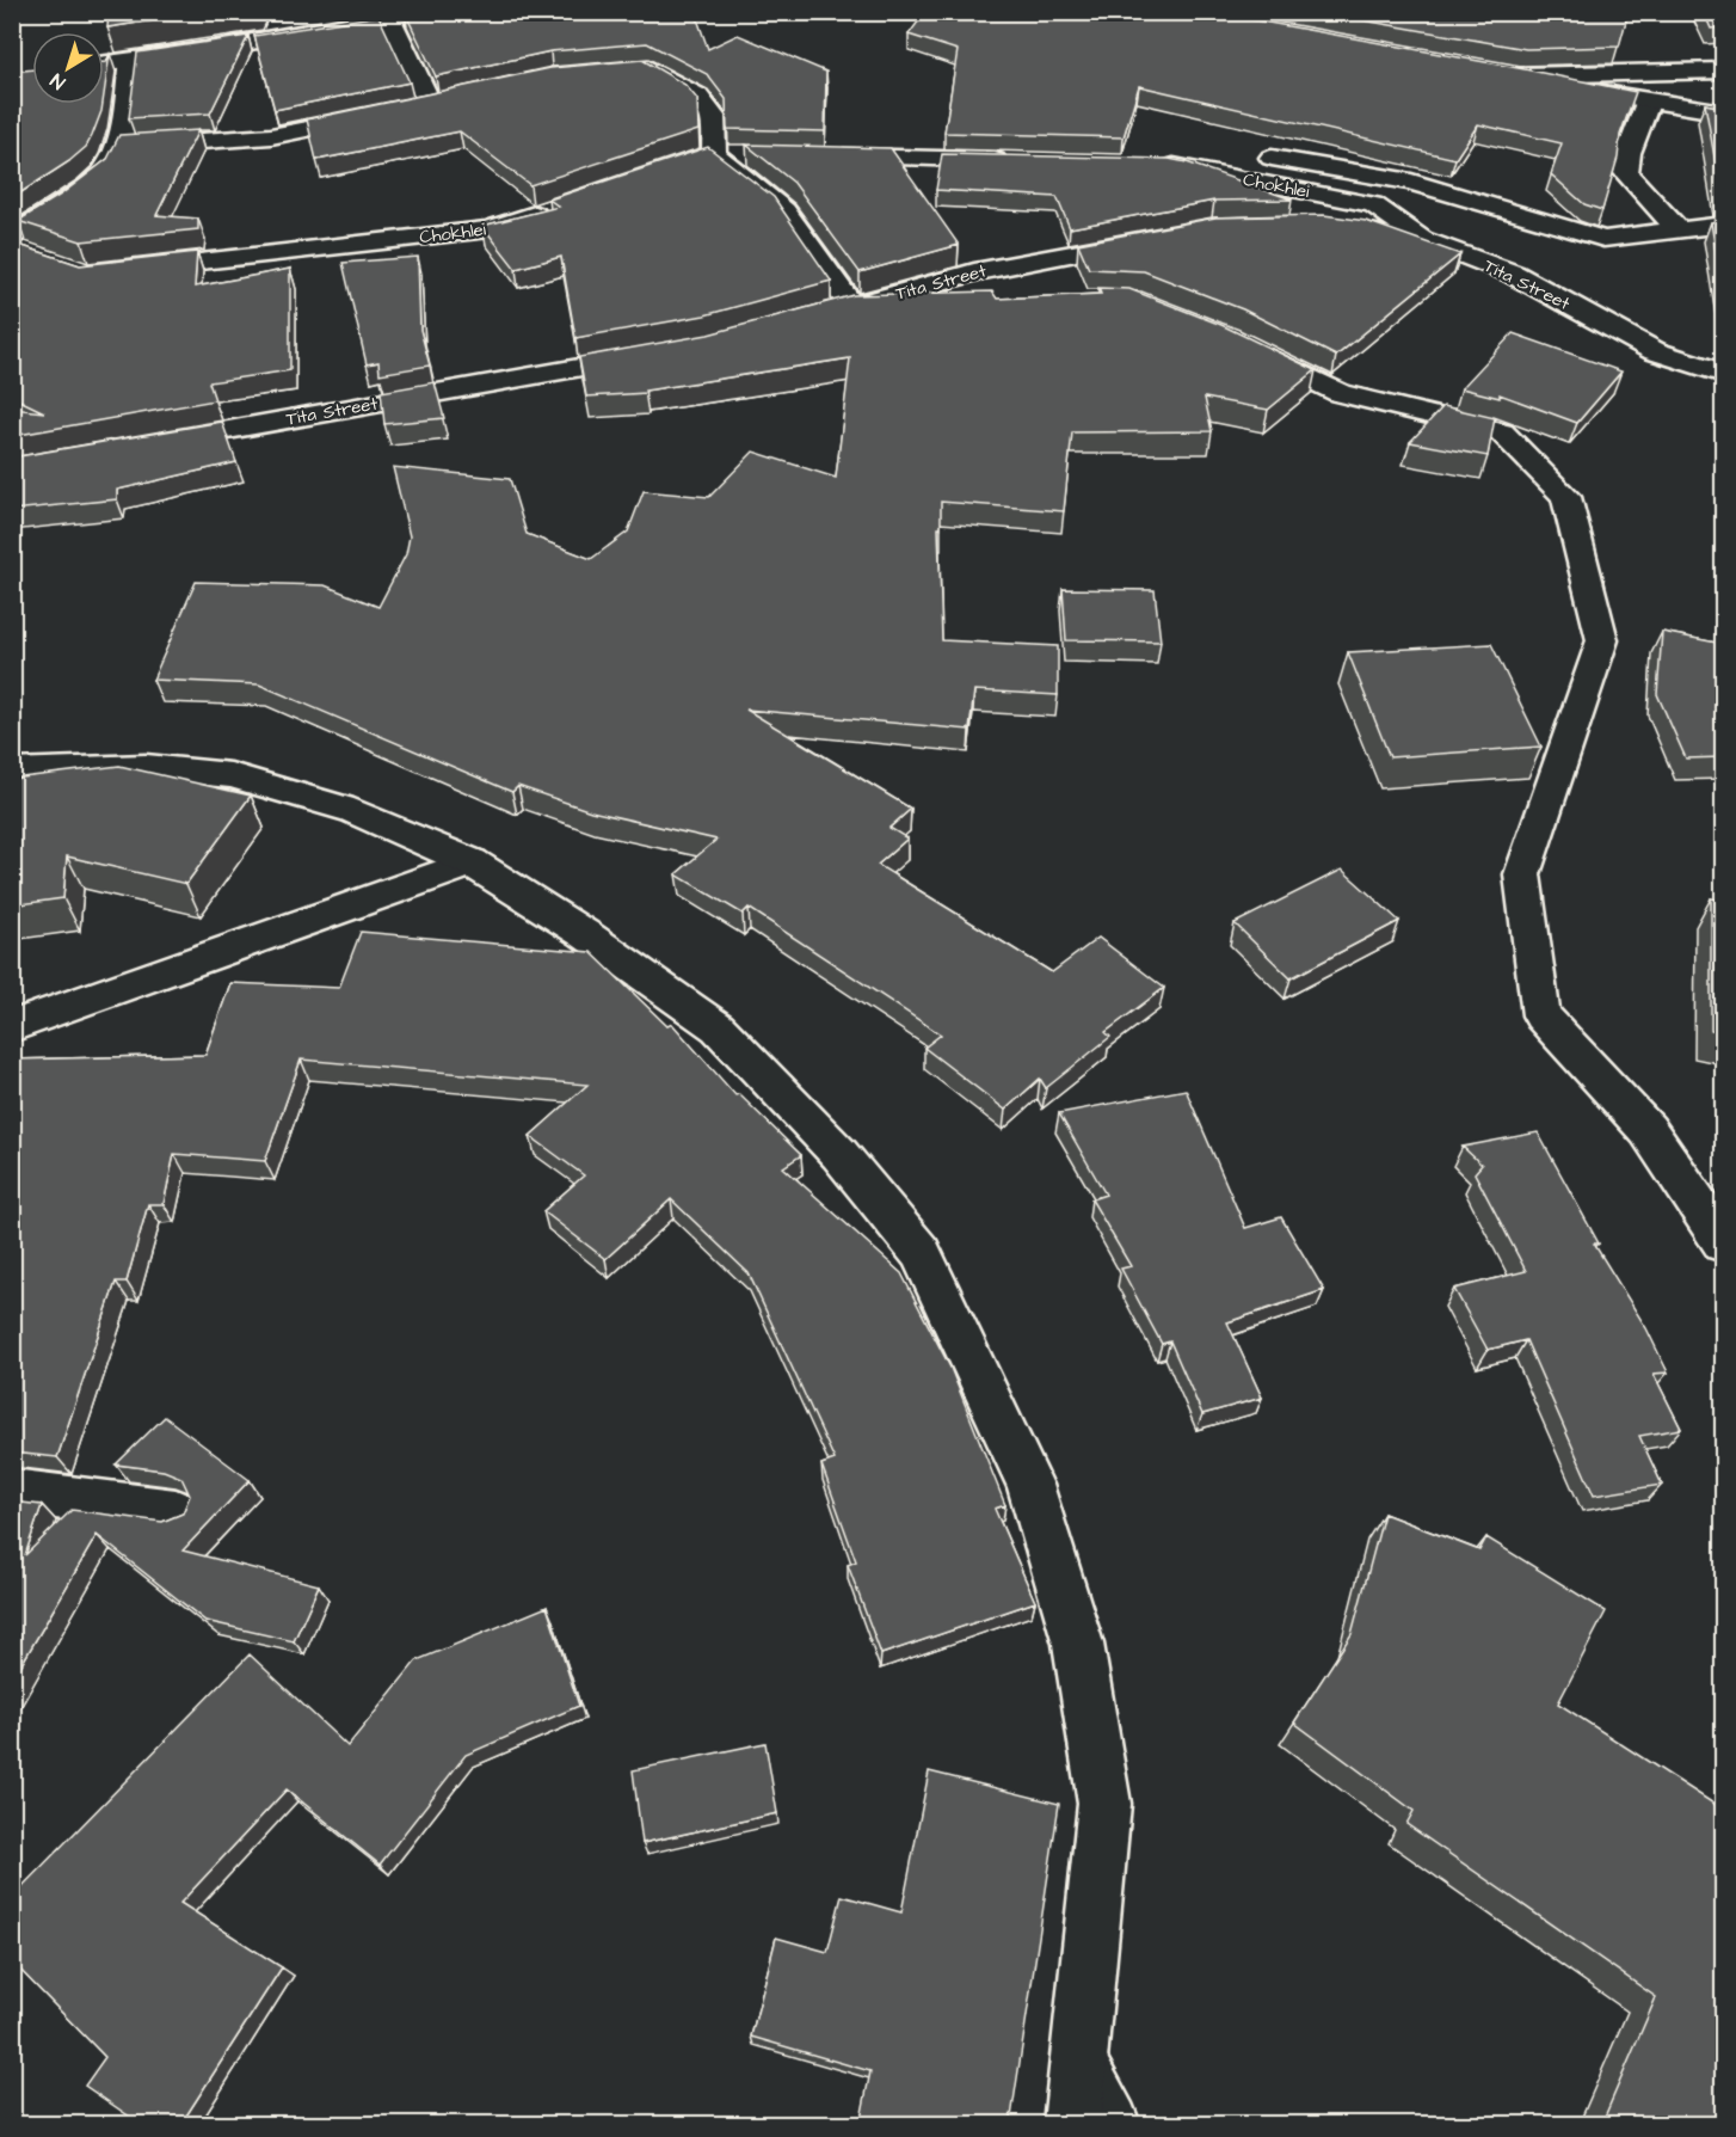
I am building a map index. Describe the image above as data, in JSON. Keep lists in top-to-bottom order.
{
  "streets": {
    "main road": ["Chokhlei", "Tita Street"]
  },
  "crossings": [
    ["Chokhlei", "Tita Street"]
  ],
  "north": "bottom left"
}
